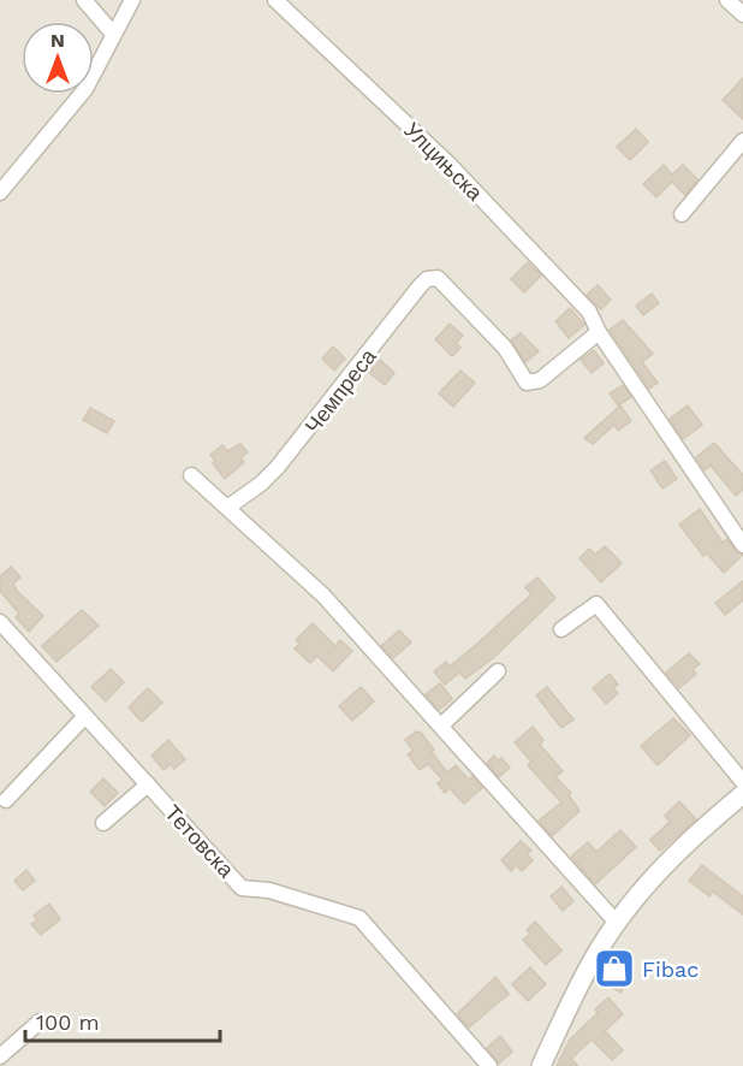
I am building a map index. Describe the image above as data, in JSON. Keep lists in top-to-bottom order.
{
  "streets": {
    "street": ["Улцињска", "Чемпреса", "Тетовска"]
  },
  "crossings": [
    ["Улцињска", "Чемпреса"]
  ],
  "places": {
    "shop": ["Fibac"]
  },
  "scale_bar": "100 m",
  "north": "top"
}
